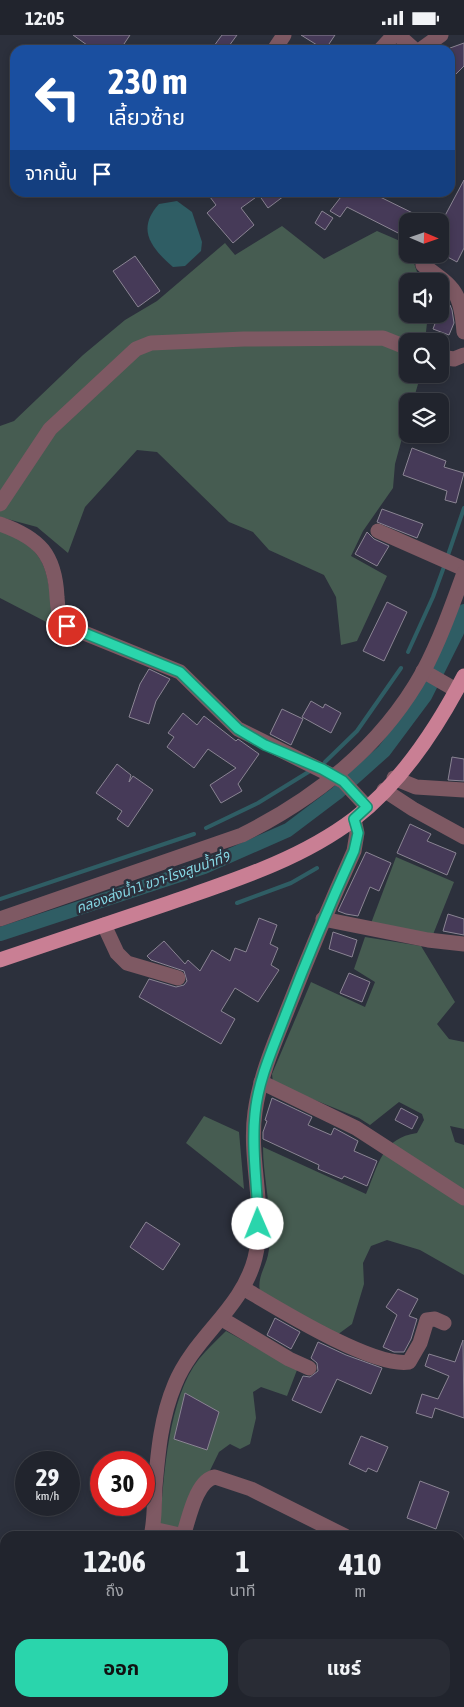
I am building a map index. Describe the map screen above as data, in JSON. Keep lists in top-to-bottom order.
{
  "water": ["คลองส่งน้ำ 1 ขวา-โรงสูบน้ำที่ 9"],
  "north": "right",
  "page": {
    "status": "12:05",
    "turn": ["230 m", "เลี้ยวซ้าย"],
    "then": "จากนั้น",
    "speed": "29 km/h",
    "limit": "30",
    "eta": [
      "12:06",
      "ถึง",
      "1",
      "นาที",
      "410",
      "m"
    ],
    "buttons": ["ออก", "แชร์"]
  }
}
